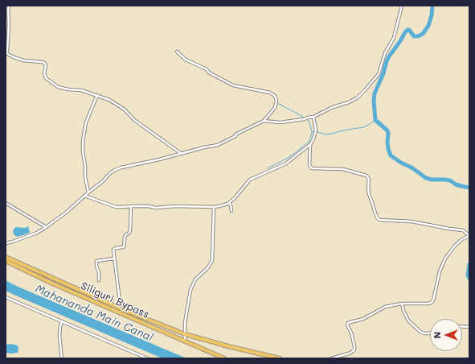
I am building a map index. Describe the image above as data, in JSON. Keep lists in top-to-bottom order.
{
  "streets": {
    "highway": ["Siliguri Bypass"]
  },
  "water": ["Mahananda Main Canal"],
  "north": "left"
}
